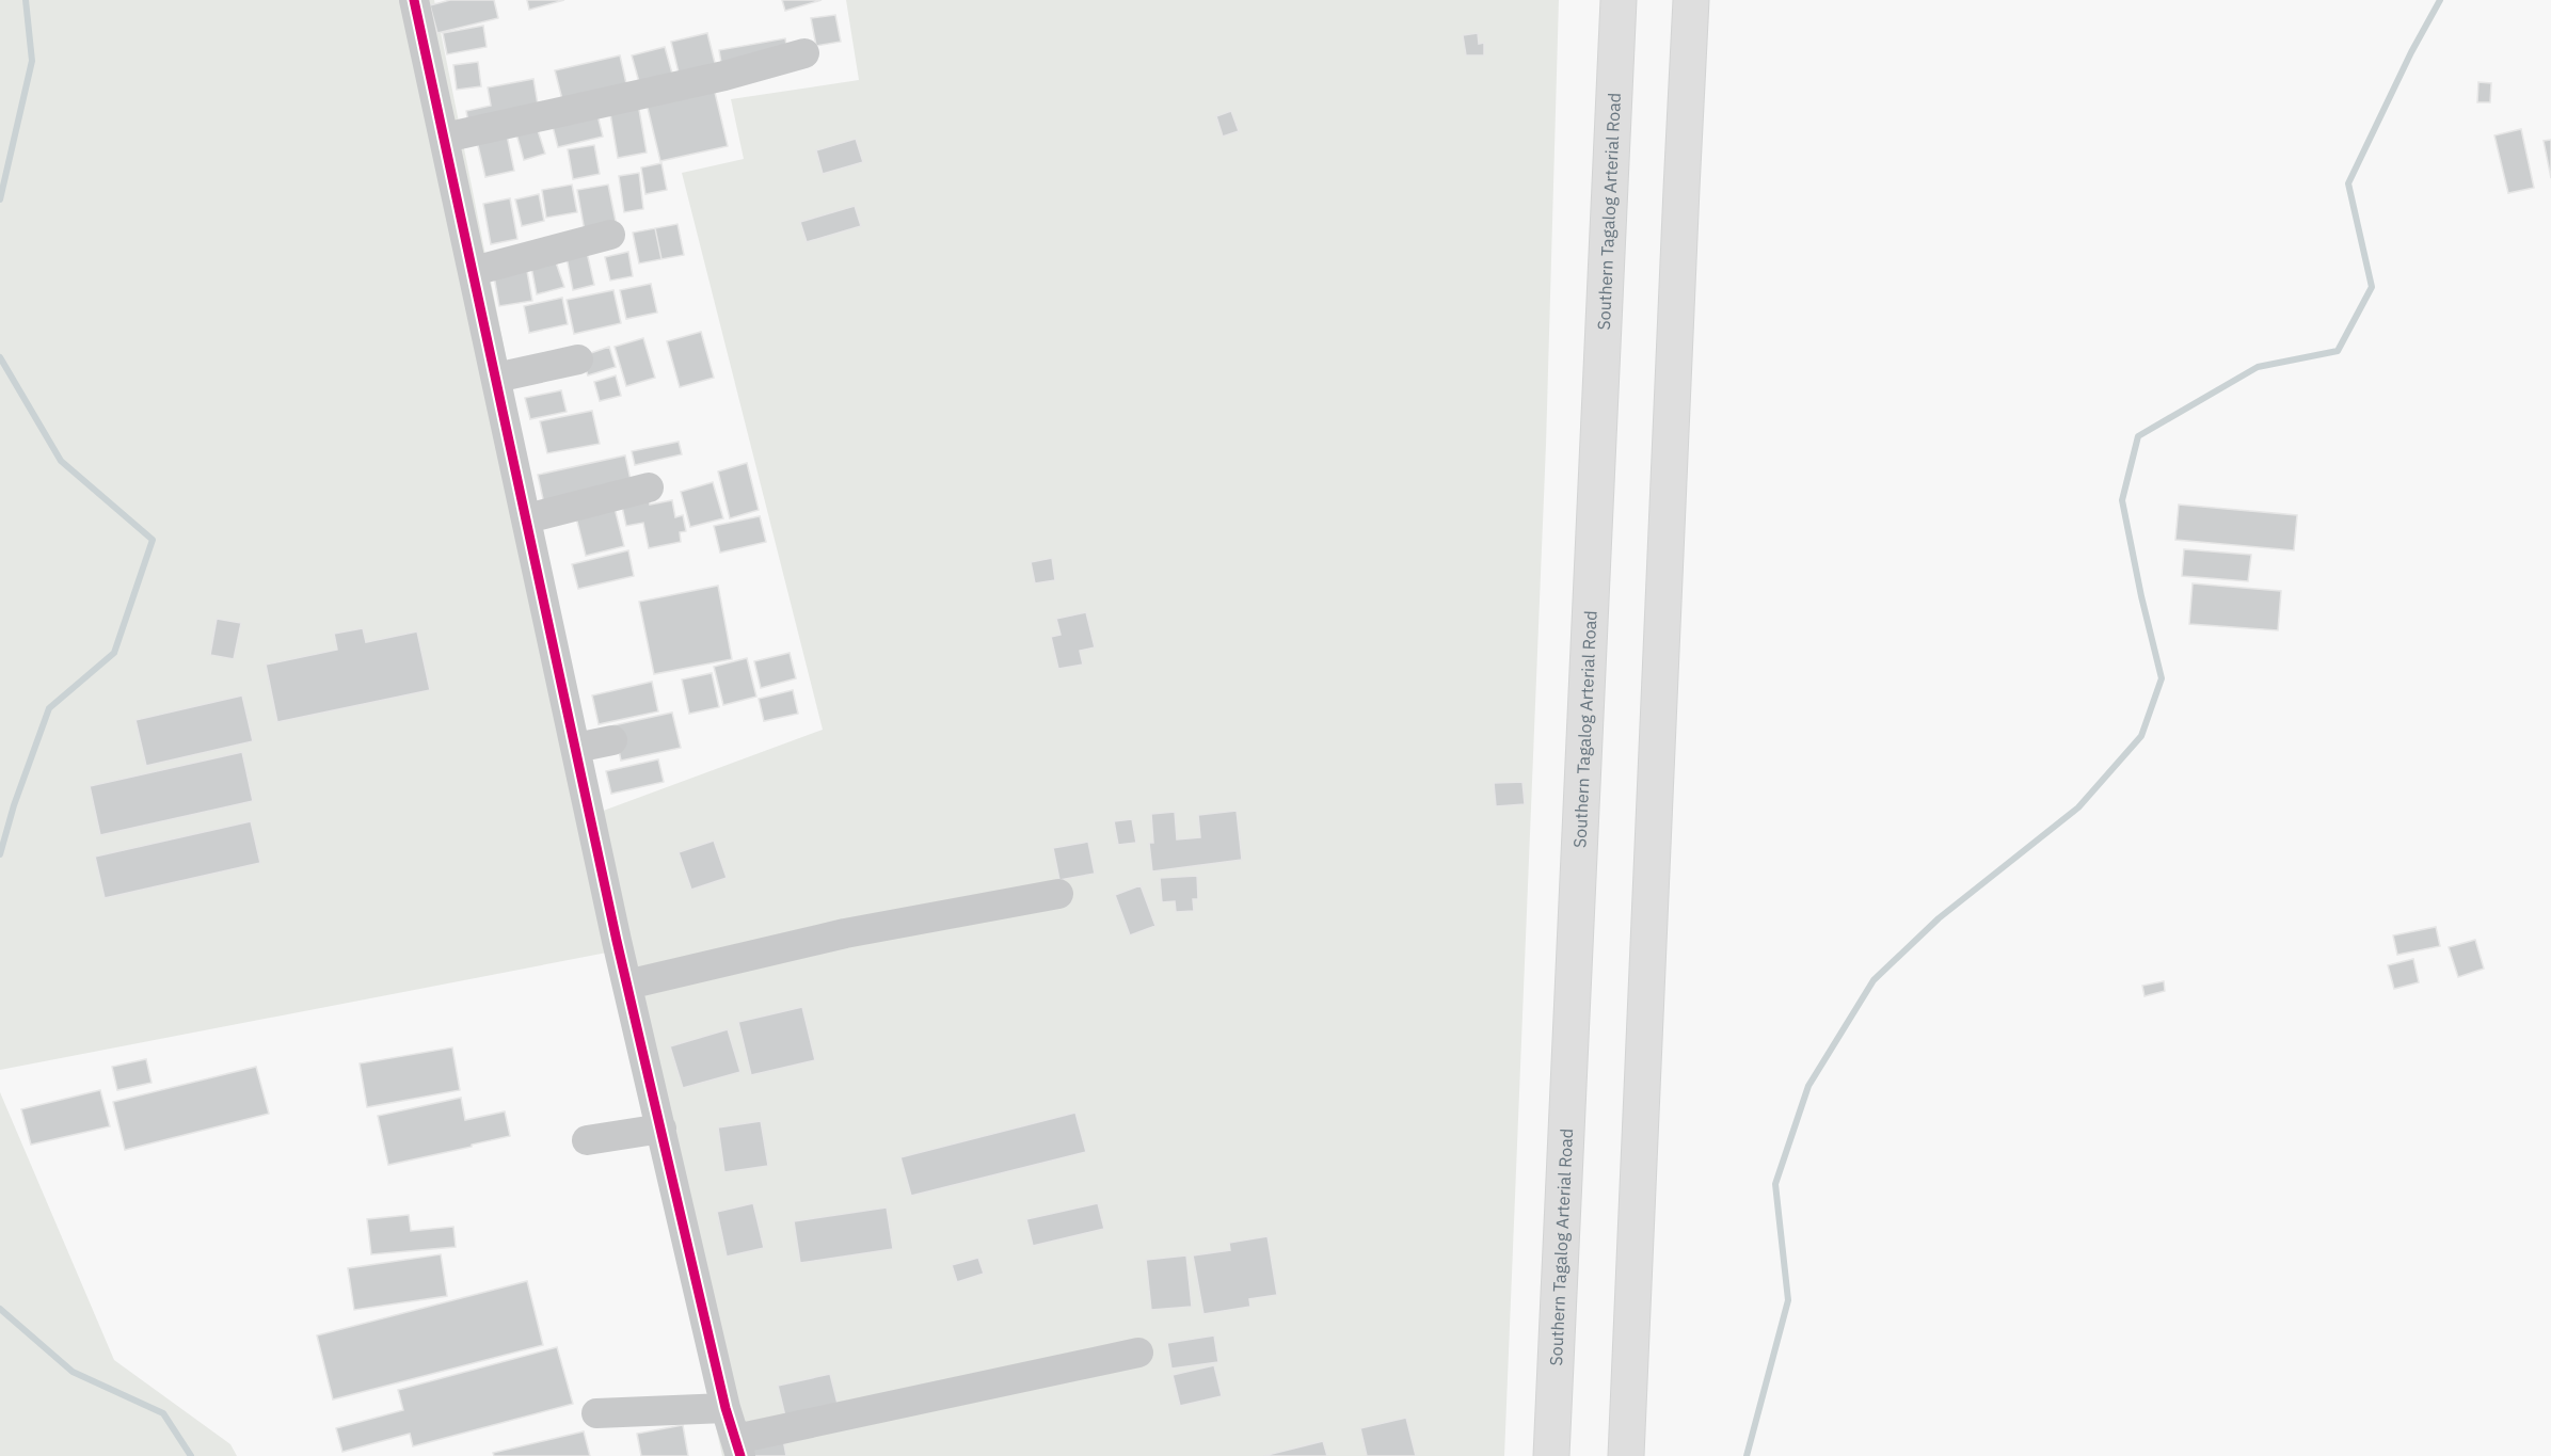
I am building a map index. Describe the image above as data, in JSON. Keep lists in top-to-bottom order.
{
  "streets": {
    "highway": ["Southern Tagalog Arterial Road"]
  }
}
